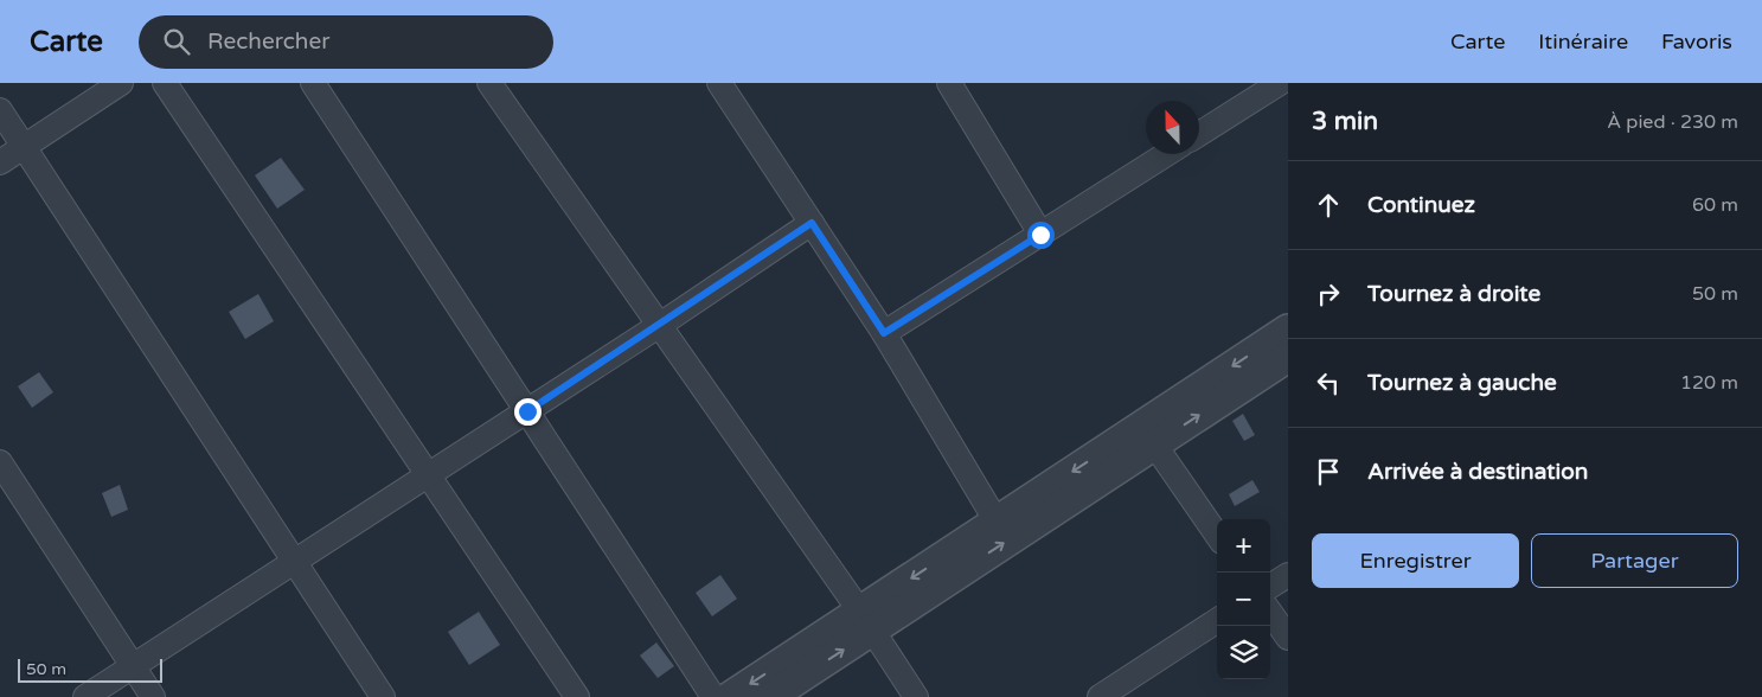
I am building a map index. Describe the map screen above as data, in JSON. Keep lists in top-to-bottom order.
{
  "scale_bar": "50 m",
  "north": "top",
  "page": {
    "header": "Carte",
    "search": "Rechercher",
    "nav": ["Carte", "Itinéraire", "Favoris"],
    "heading": ["3 min", "À pied · 230 m"],
    "list": [
      ["Continuez", "60 m"],
      ["Tournez à droite", "50 m"],
      ["Tournez à gauche", "120 m"],
      "Arrivée à destination"
    ],
    "buttons": ["Enregistrer", "Partager"],
    "map_buttons": ["+", "−"],
    "scale": "50 m"
  }
}
